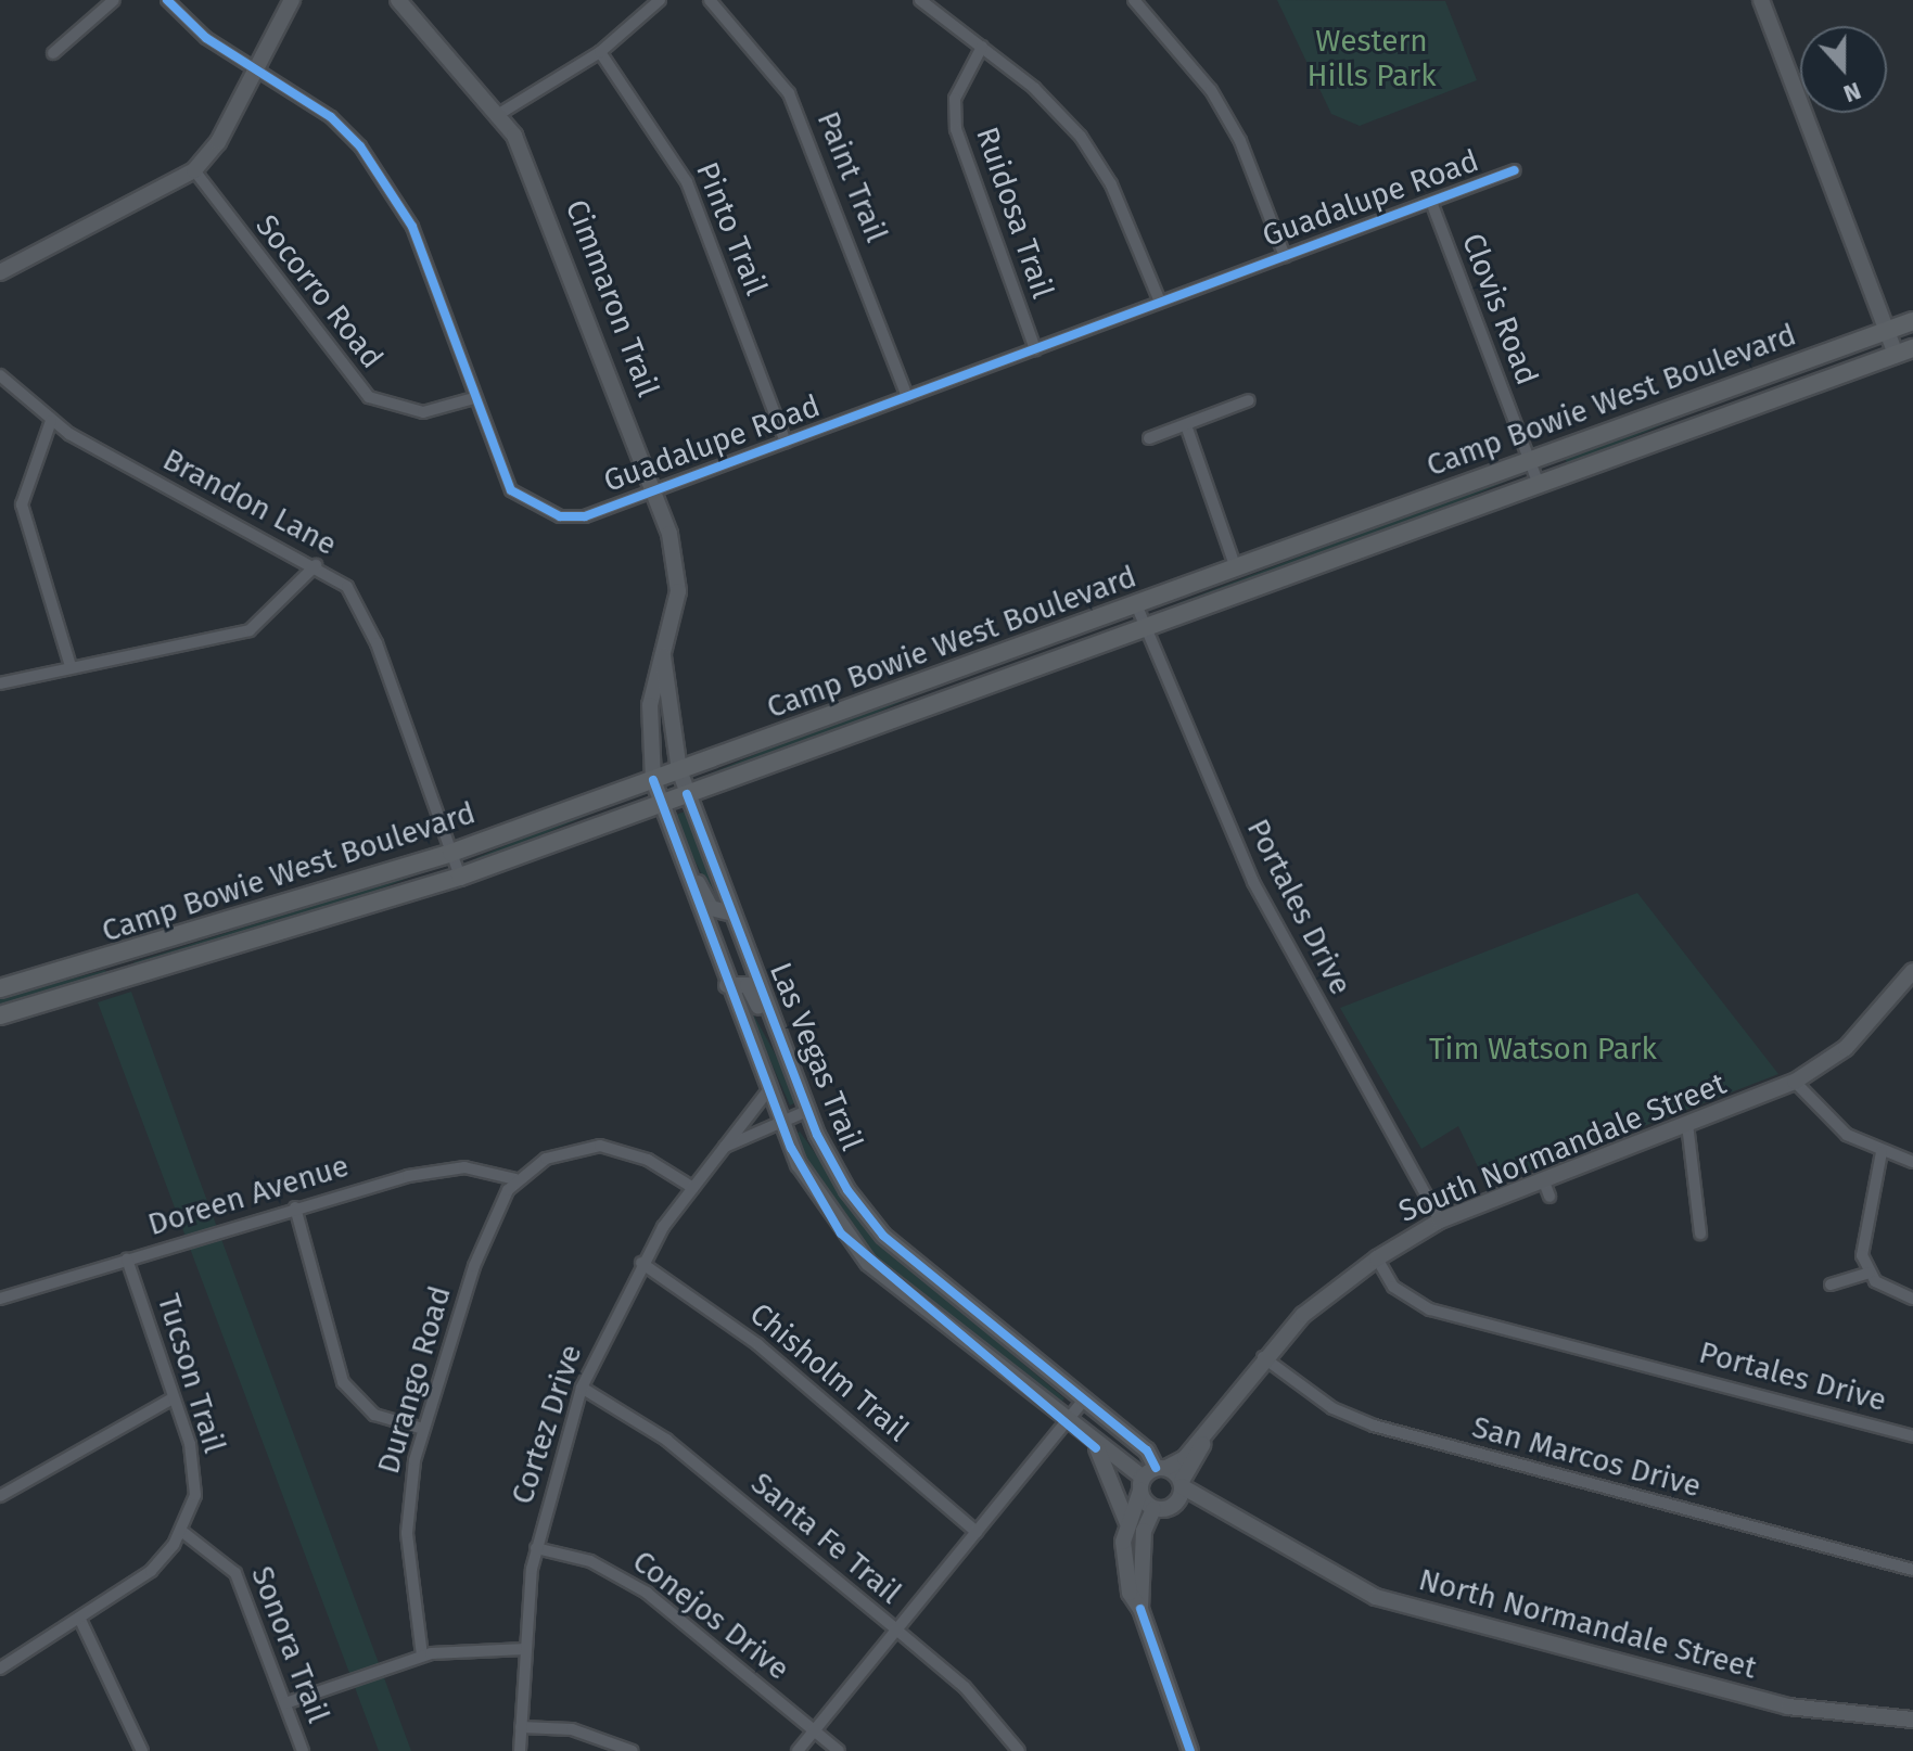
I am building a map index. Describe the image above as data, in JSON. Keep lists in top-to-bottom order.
{
  "streets": {
    "main road": ["Camp Bowie West Boulevard"],
    "street": [
      "Paint Trail",
      "Guadalupe Road",
      "Ruidosa Trail",
      "Pinto Trail",
      "Socorro Road",
      "Cimmaron Trail",
      "Clovis Road",
      "Brandon Lane",
      "Portales Drive",
      "Las Vegas Trail",
      "South Normandale Street",
      "Doreen Avenue",
      "Chisholm Trail",
      "Tucson Trail",
      "Durango Road",
      "Cortez Drive",
      "San Marcos Drive",
      "Santa Fe Trail",
      "Conejos Drive",
      "North Normandale Street",
      "Sonora Trail"
    ]
  },
  "crossings": [
    ["Paint Trail", "Guadalupe Road"],
    ["Guadalupe Road", "Ruidosa Trail"],
    ["Guadalupe Road", "Pinto Trail"],
    ["Guadalupe Road", "Socorro Road"],
    ["Guadalupe Road", "Cimmaron Trail"],
    ["Guadalupe Road", "Clovis Road"],
    ["Cimmaron Trail", "Camp Bowie West Boulevard"],
    ["Cimmaron Trail", "Las Vegas Trail"],
    ["Clovis Road", "Camp Bowie West Boulevard"],
    ["Camp Bowie West Boulevard", "Brandon Lane"],
    ["Camp Bowie West Boulevard", "Portales Drive"],
    ["Camp Bowie West Boulevard", "Las Vegas Trail"],
    ["Portales Drive", "South Normandale Street"],
    ["Las Vegas Trail", "South Normandale Street"],
    ["Las Vegas Trail", "Cortez Drive"],
    ["Las Vegas Trail", "North Normandale Street"],
    ["South Normandale Street", "San Marcos Drive"],
    ["South Normandale Street", "North Normandale Street"],
    ["Doreen Avenue", "Tucson Trail"],
    ["Doreen Avenue", "Durango Road"],
    ["Chisholm Trail", "Cortez Drive"],
    ["Tucson Trail", "Sonora Trail"],
    ["Cortez Drive", "Santa Fe Trail"],
    ["Cortez Drive", "Conejos Drive"]
  ],
  "parks": ["Western Hills Park", "Tim Watson Park"],
  "north": "bottom"
}
